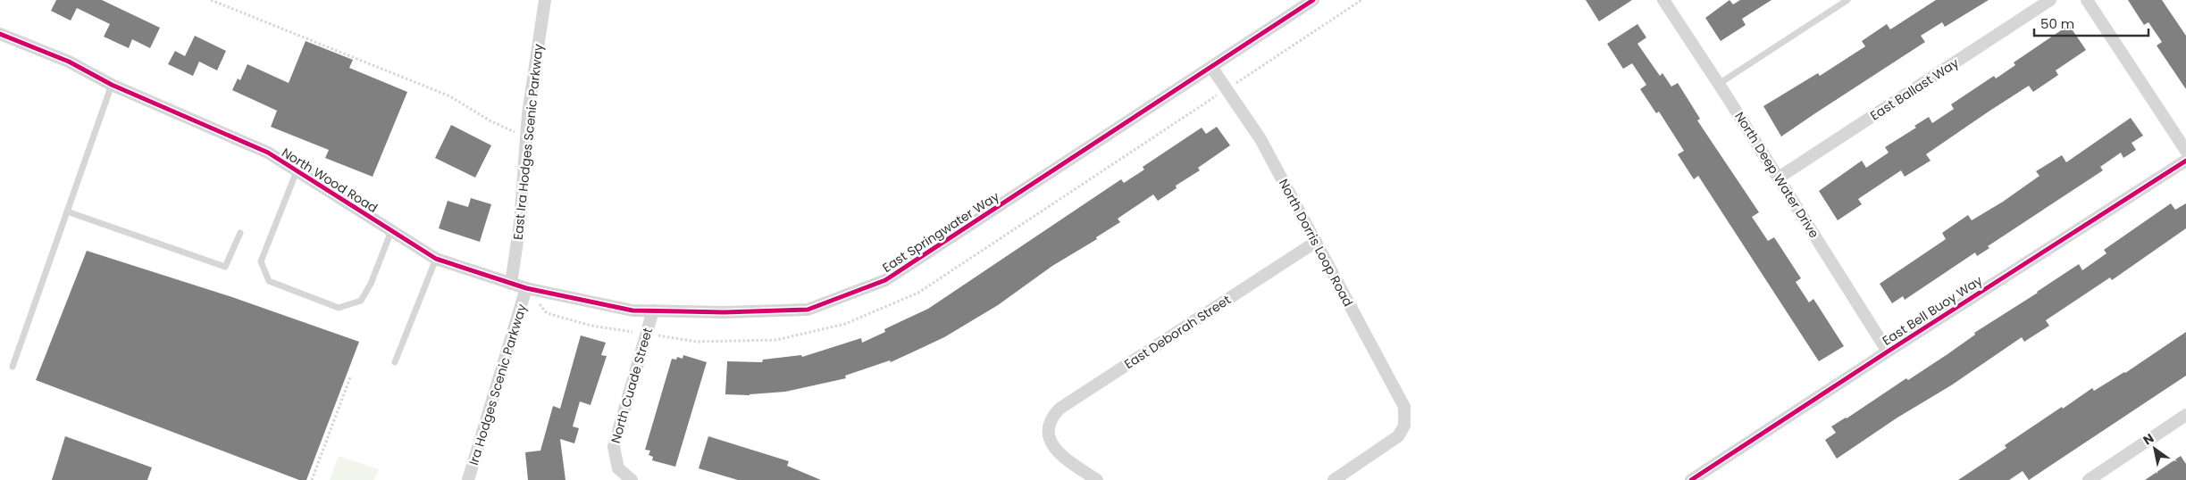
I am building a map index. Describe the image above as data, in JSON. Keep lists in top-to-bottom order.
{
  "streets": {
    "street": [
      "East Ballast Way",
      "East Ira Hodges Scenic Parkway",
      "North Deep Water Drive",
      "North Wood Road",
      "East Springwater Way",
      "North Dorris Loop Road",
      "East Bell Buoy Way",
      "East Deborah Street",
      "Ira Hodges Scenic Parkway",
      "North Cuade Street"
    ]
  },
  "crossings": [
    ["East Ballast Way", "North Deep Water Drive"],
    ["East Ira Hodges Scenic Parkway", "North Wood Road"],
    ["North Deep Water Drive", "East Bell Buoy Way"],
    ["North Wood Road", "East Springwater Way"],
    ["North Wood Road", "Ira Hodges Scenic Parkway"],
    ["East Springwater Way", "North Dorris Loop Road"],
    ["East Springwater Way", "Ira Hodges Scenic Parkway"],
    ["East Springwater Way", "North Cuade Street"],
    ["North Dorris Loop Road", "East Deborah Street"]
  ],
  "scale_bar": "50 m",
  "north": "top left"
}
